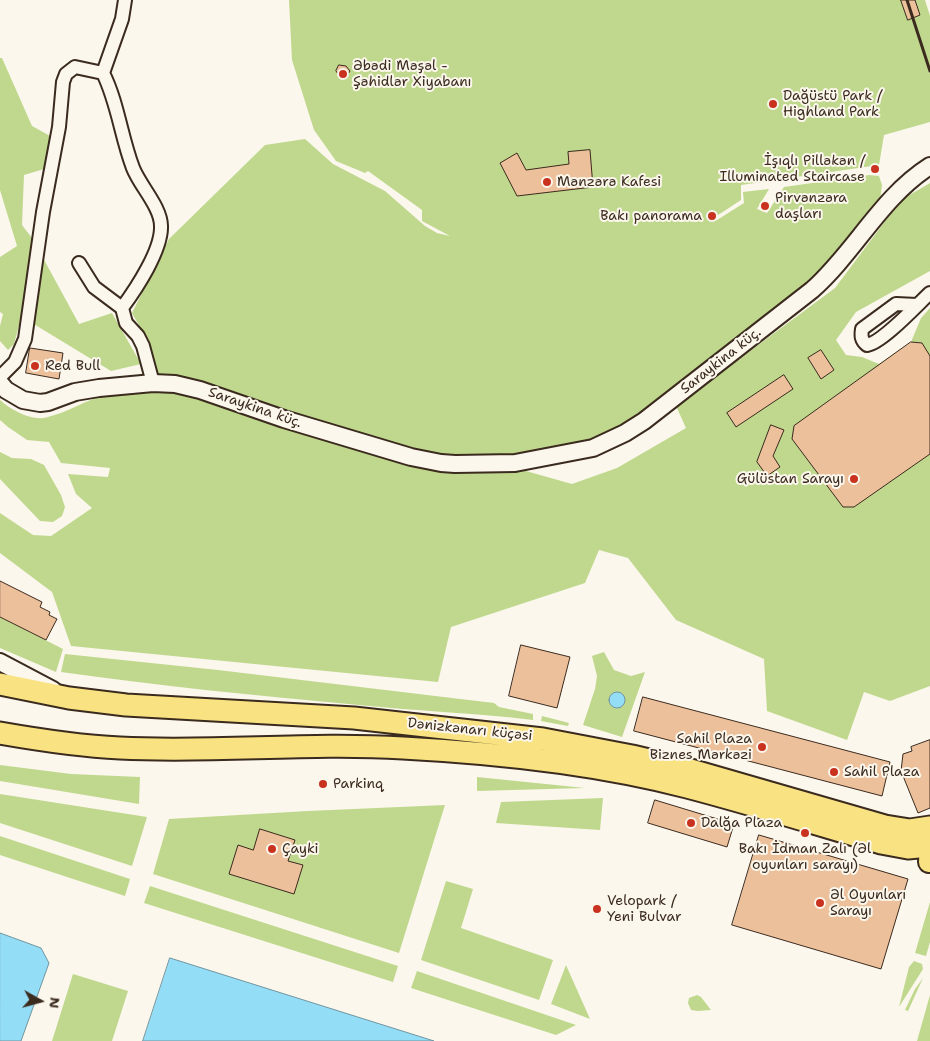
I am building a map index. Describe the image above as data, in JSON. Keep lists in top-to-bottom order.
{
  "streets": {
    "highway": ["Dənizkənarı küçəsi"],
    "street": ["Saraykina küç."]
  },
  "places": [
    "Əbədi Məşəl - Şəhidlər Xiyabanı",
    "Dağüstü Park / Highland Park",
    "İşıqlı Pilləkən / Illuminated Staircase",
    "Mənzərə Kafesi",
    "Pirvənzəra daşları",
    "Bakı panorama",
    "Red Bull",
    "Gülüstan Sarayı",
    "Sahil Plaza Biznes Mərkəzi",
    "Sahil Plaza",
    "Parkinq",
    "Dalğa Plaza",
    "Bakı İdman Zalı (Əl oyunları sarayı)",
    "Çayki",
    "Əl Oyunları Sarayı",
    "Velopark / Yeni Bulvar"
  ],
  "north": "right"
}
